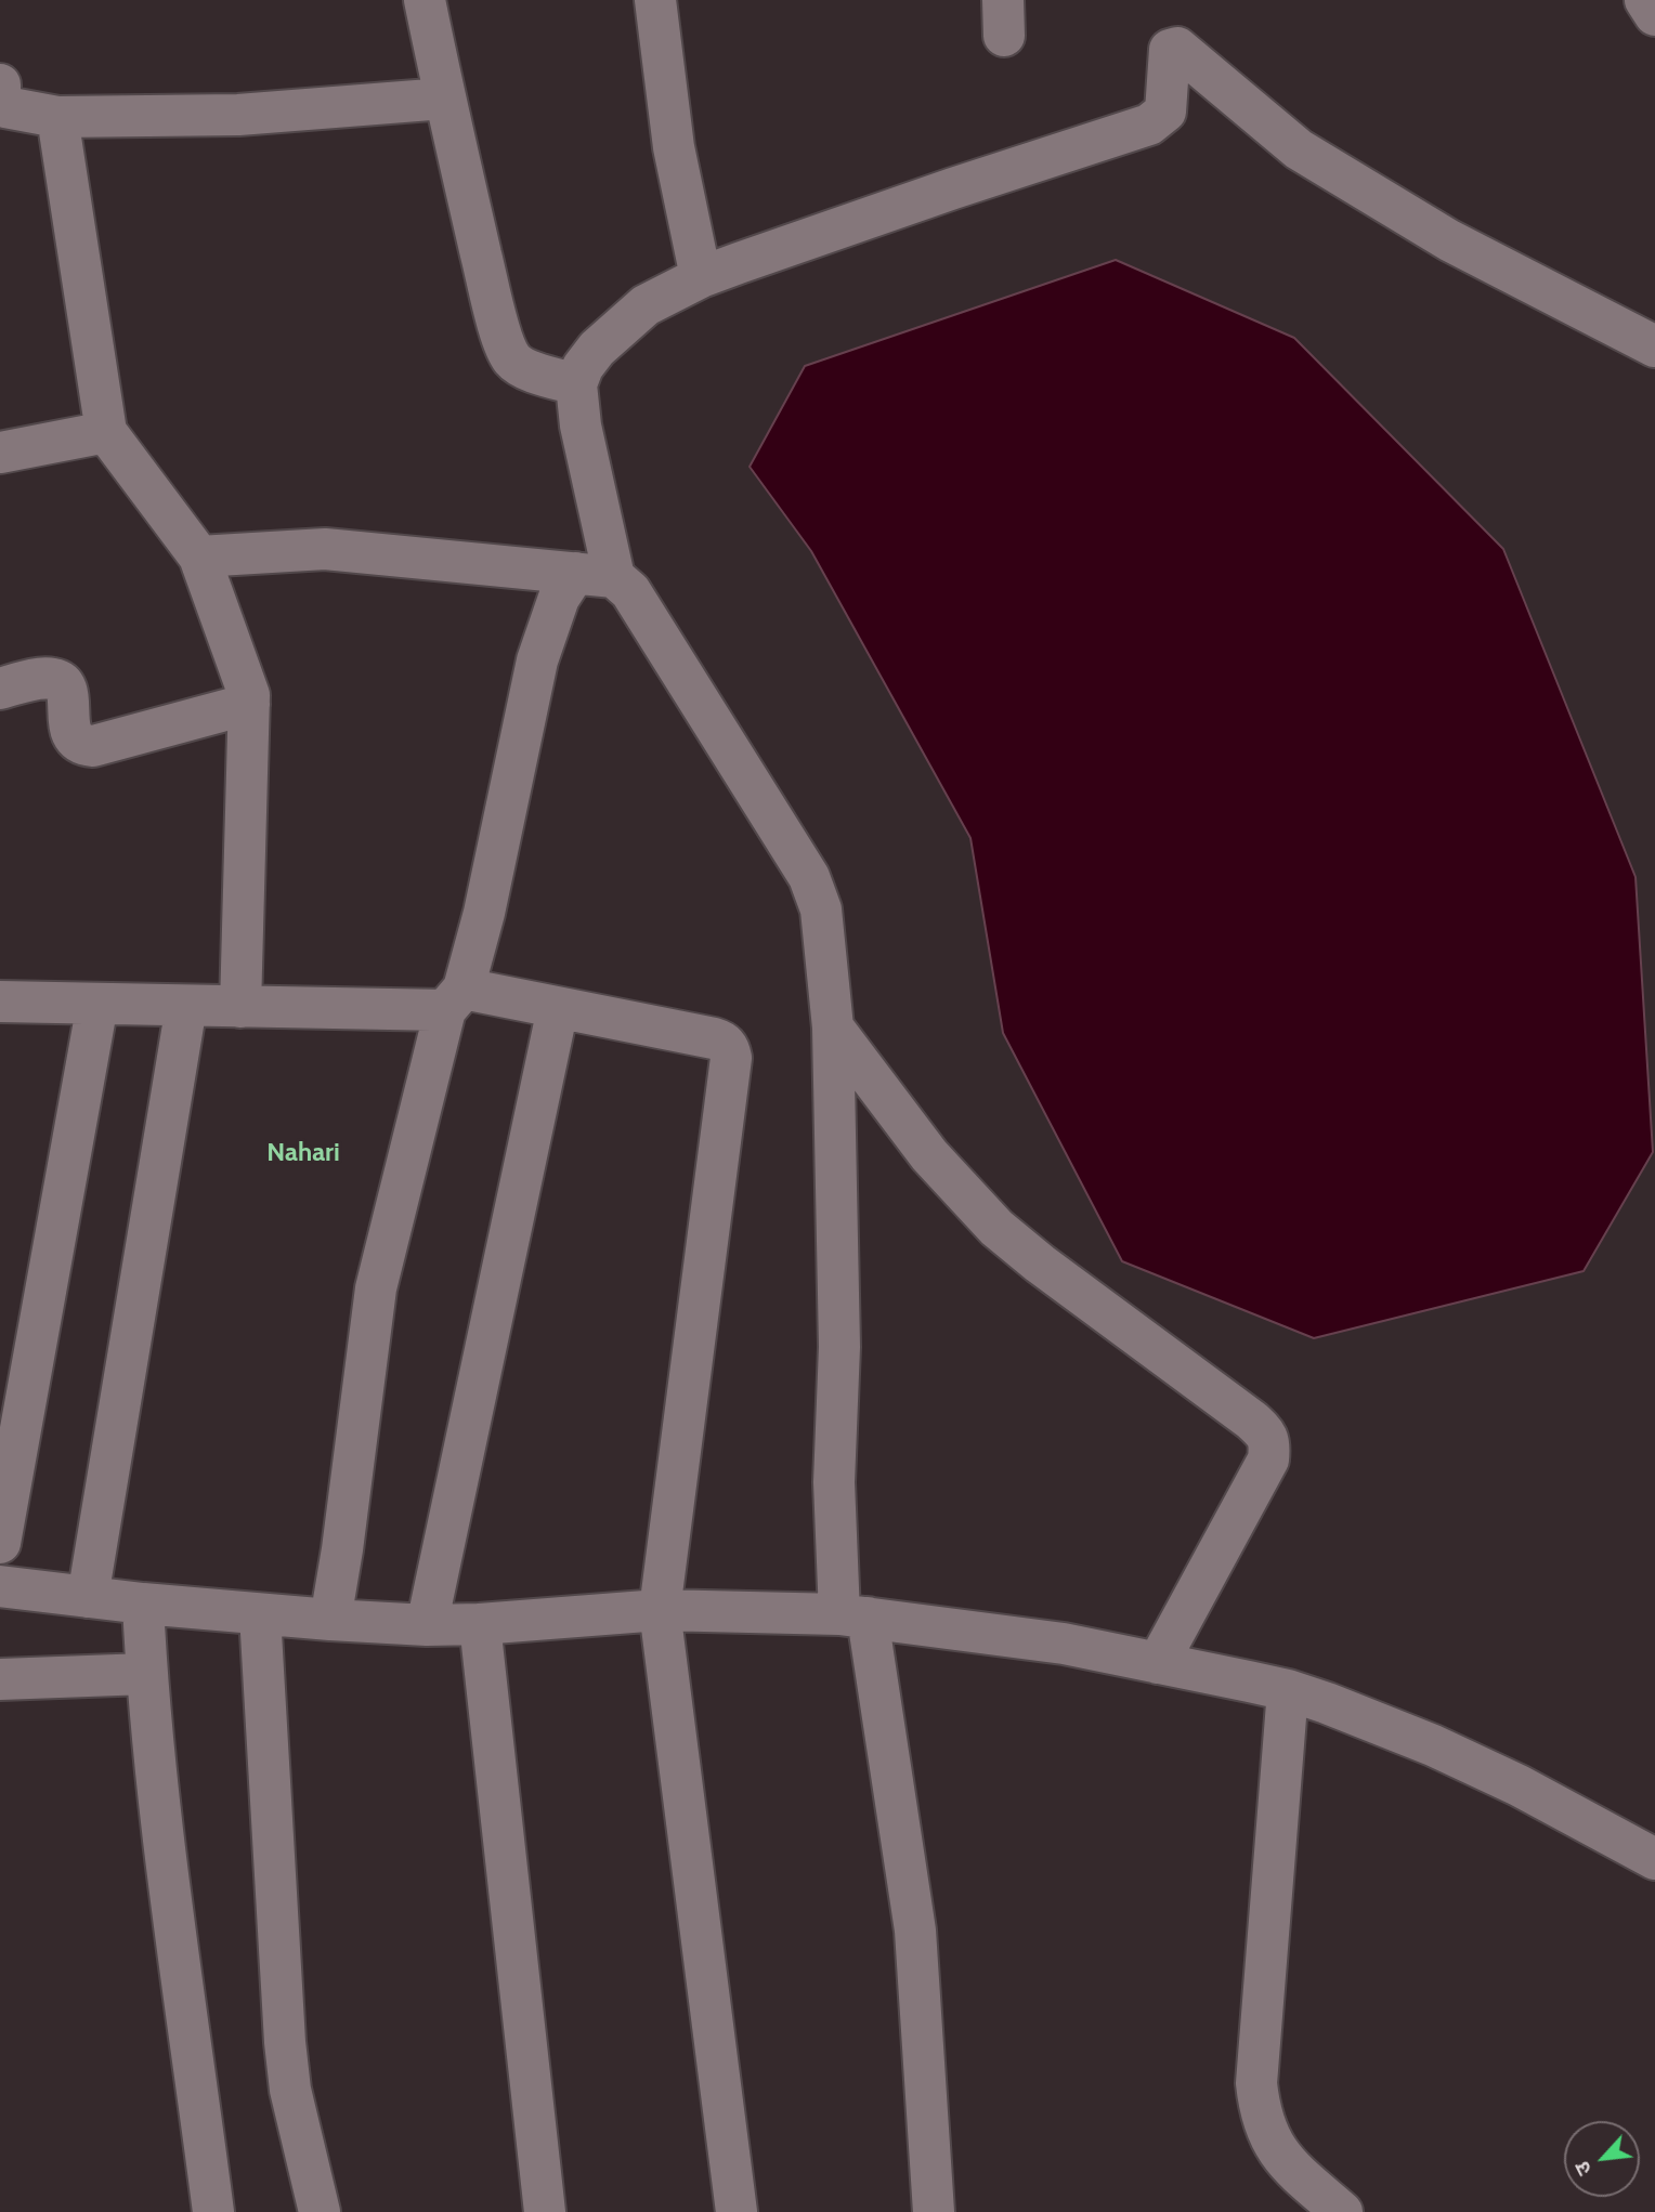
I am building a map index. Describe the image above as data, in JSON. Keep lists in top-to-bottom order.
{
  "districts": ["Nahari"],
  "north": "bottom left"
}
